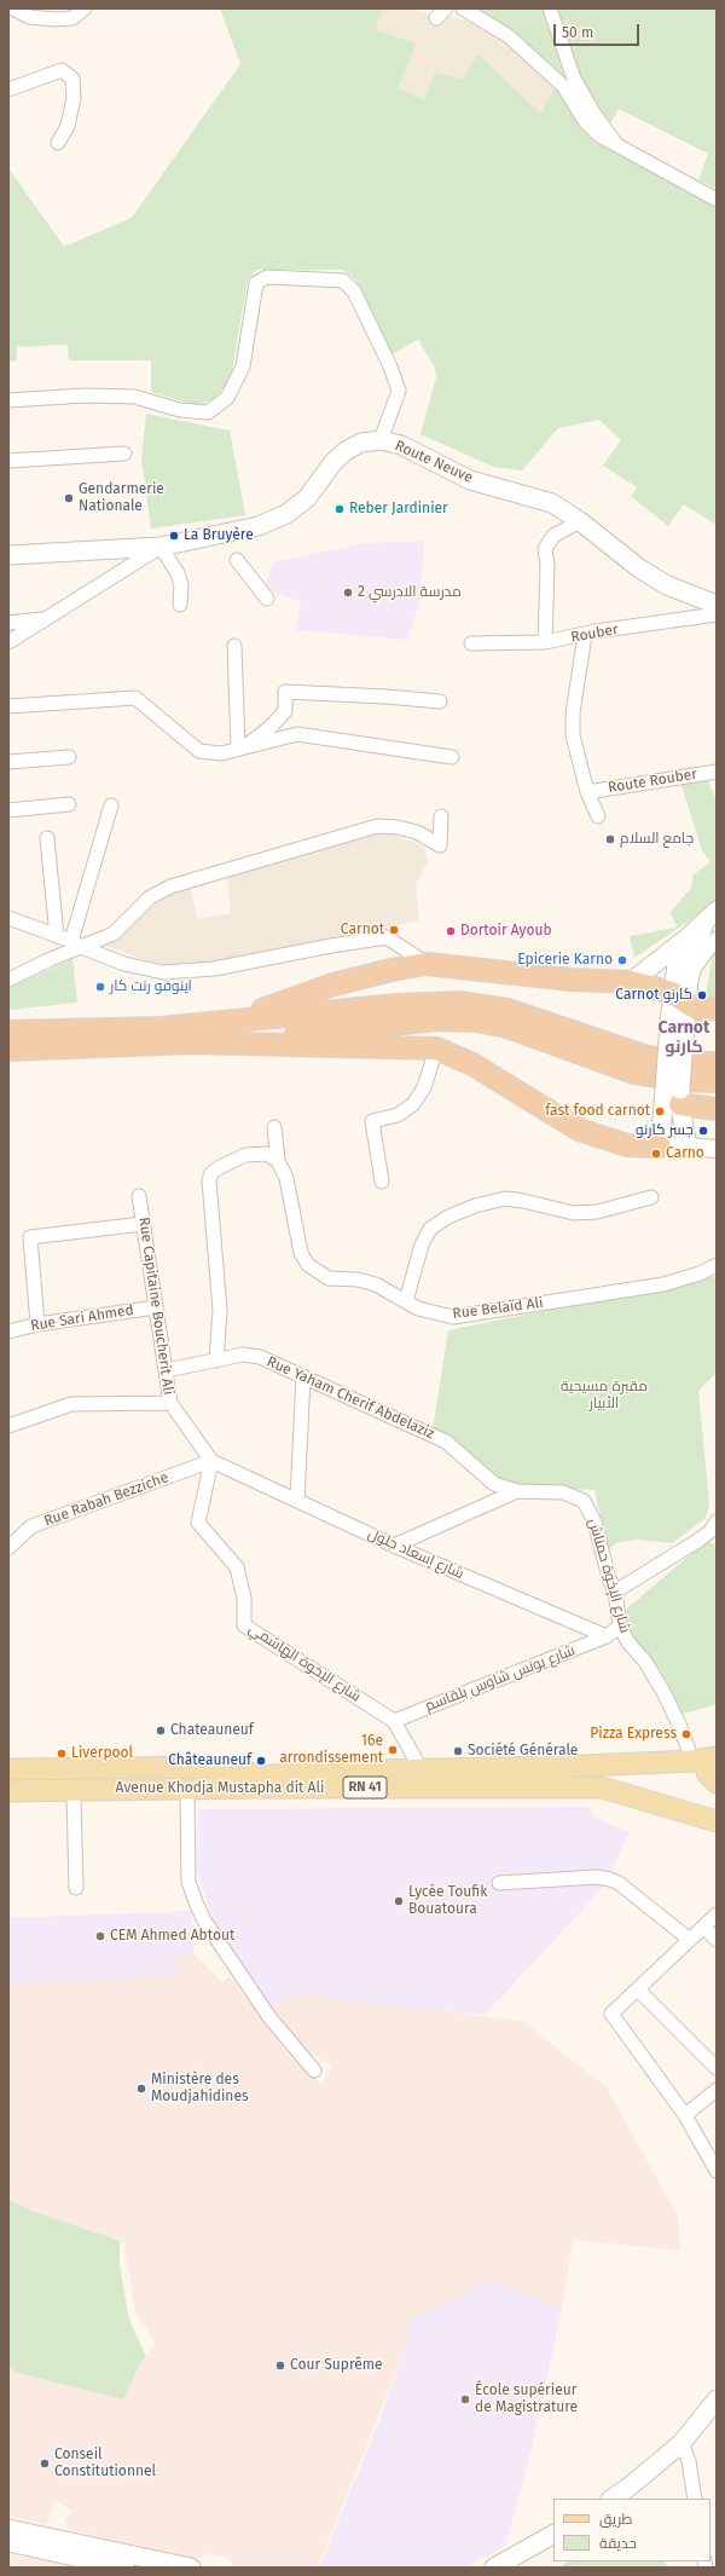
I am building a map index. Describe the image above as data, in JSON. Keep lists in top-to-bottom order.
{
  "streets": {
    "main road": ["Route Neuve", "RN 41", "Avenue Khodja Mustapha dit Ali"],
    "street": [
      "Rouber",
      "Route Rouber",
      "Rue Capitaine Boucherit Ali",
      "Rue Belaïd Ali",
      "Rue Sari Ahmed",
      "Rue Yaham Cherif Abdelaziz",
      "Rue Rabah Bezziche",
      "شارع إسعاد جلول",
      "شارع الإخوة حمناش",
      "شارع الإخوة الهاشمي",
      "شارع يونس شاوس بلقاسم"
    ]
  },
  "crossings": [
    ["Rouber", "Route Rouber"],
    ["Rue Capitaine Boucherit Ali", "Rue Sari Ahmed"],
    ["Rue Capitaine Boucherit Ali", "Rue Yaham Cherif Abdelaziz"],
    ["Rue Capitaine Boucherit Ali", "Rue Rabah Bezziche"],
    ["Rue Capitaine Boucherit Ali", "شارع إسعاد جلول"],
    ["Rue Capitaine Boucherit Ali", "شارع الإخوة الهاشمي"],
    ["Rue Yaham Cherif Abdelaziz", "شارع الإخوة حمناش"],
    ["Rue Rabah Bezziche", "شارع إسعاد جلول"],
    ["Rue Rabah Bezziche", "شارع الإخوة الهاشمي"],
    ["شارع إسعاد جلول", "شارع الإخوة الهاشمي"],
    ["شارع إسعاد جلول", "شارع يونس شاوس بلقاسم"],
    ["شارع الإخوة حمناش", "Avenue Khodja Mustapha dit Ali"],
    ["شارع الإخوة الهاشمي", "شارع يونس شاوس بلقاسم"],
    ["شارع الإخوة الهاشمي", "Avenue Khodja Mustapha dit Ali"],
    ["RN 41", "Avenue Khodja Mustapha dit Ali"]
  ],
  "districts": ["Carnot كارنو"],
  "parks": ["مقبرة مسيحية الأبيار"],
  "places": [
    "Gendarmerie Nationale",
    "Reber Jardinier",
    "La Bruyère",
    "مدرسة الادرسي 2",
    "جامع السلام",
    "Carnot",
    "Dortoir Ayoub",
    "Epicerie Karno",
    "اينوفو رنت كار",
    "Carnot كارنو",
    "fast food carnot",
    "جسر كارنو",
    "Carno",
    "Chateauneuf",
    "Pizza Express",
    "16e arrondissement",
    "Société Générale",
    "Liverpool",
    "Châteauneuf",
    "Lycée Toufik Bouatoura",
    "CEM Ahmed Abtout",
    "Ministère des Moudjahidines",
    "Cour Suprême",
    "École supérieur de Magistrature",
    "Conseil Constitutionnel"
  ],
  "legend": ["طريق", "حديقة"],
  "scale_bar": "50 m"
}
